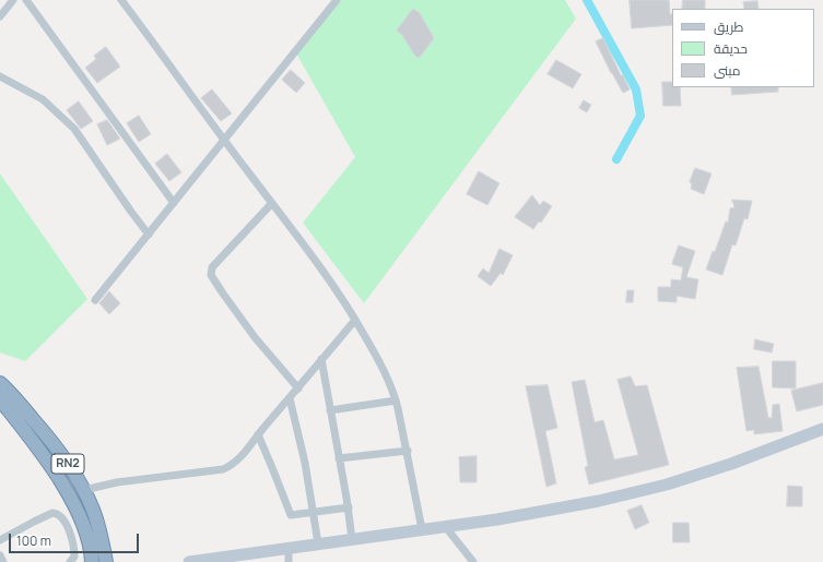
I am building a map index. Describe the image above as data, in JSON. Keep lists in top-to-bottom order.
{
  "streets": {
    "highway": ["RN2"]
  },
  "legend": ["طريق", "حديقة", "مبنى"],
  "scale_bar": "100 m"
}
